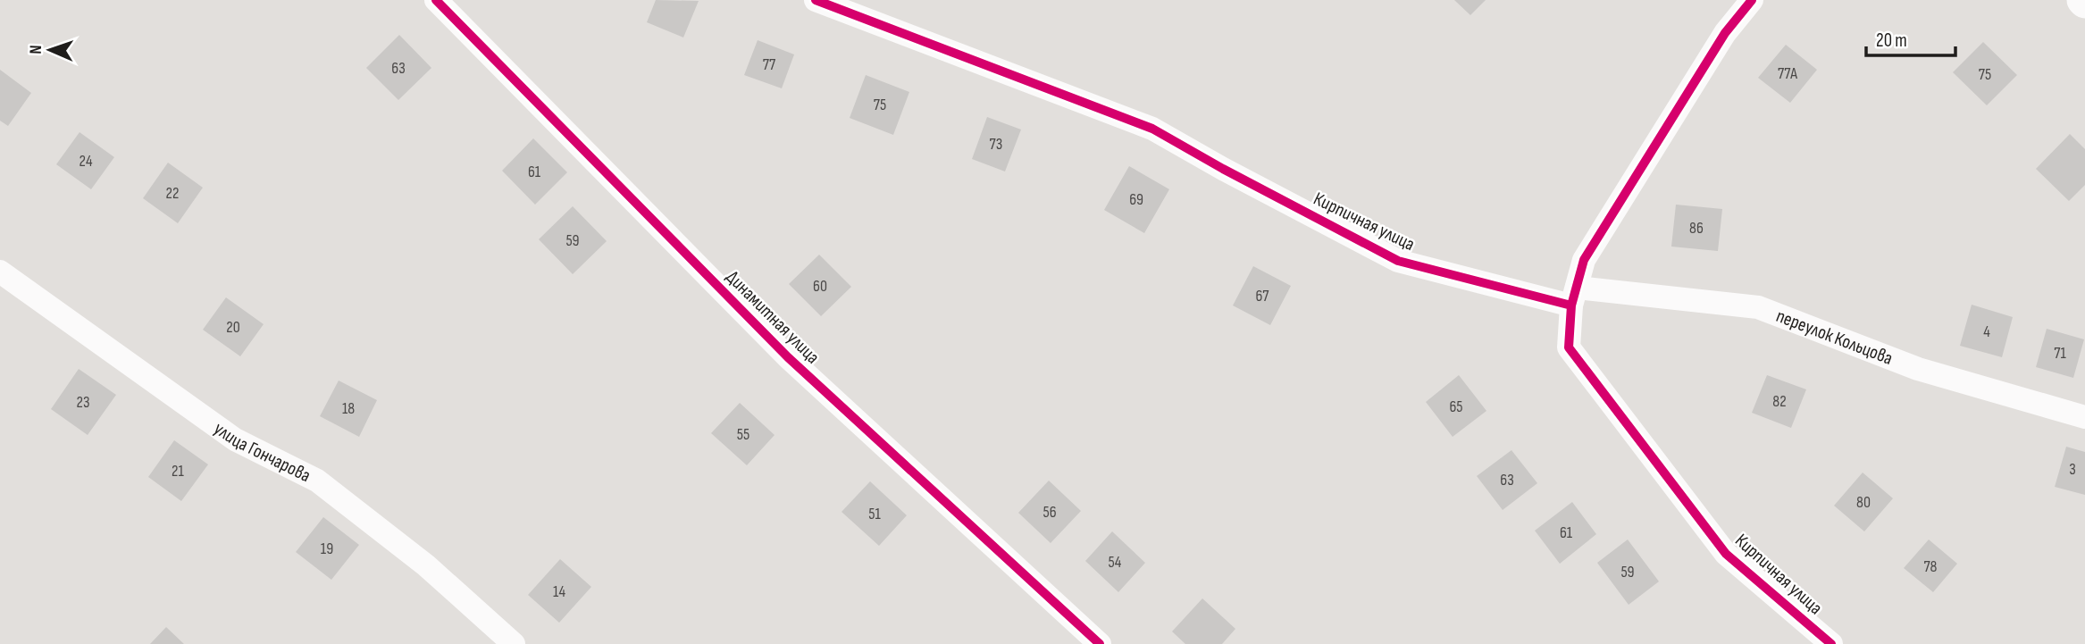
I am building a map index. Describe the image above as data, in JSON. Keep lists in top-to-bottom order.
{
  "streets": {
    "street": [
      "Кирпичная улица",
      "Динамитная улица",
      "переулок Кольцова",
      "улица Гончарова"
    ]
  },
  "crossings": [
    ["Кирпичная улица", "переулок Кольцова"]
  ],
  "house_numbers": [
    "77",
    "63",
    "77А",
    "75",
    "75",
    "73",
    "24",
    "61",
    "22",
    "69",
    "86",
    "59",
    "60",
    "67",
    "20",
    "4",
    "71",
    "82",
    "23",
    "65",
    "18",
    "55",
    "3",
    "21",
    "63",
    "80",
    "56",
    "51",
    "61",
    "19",
    "54",
    "78",
    "59",
    "14"
  ],
  "scale_bar": "20 m",
  "north": "left"
}
